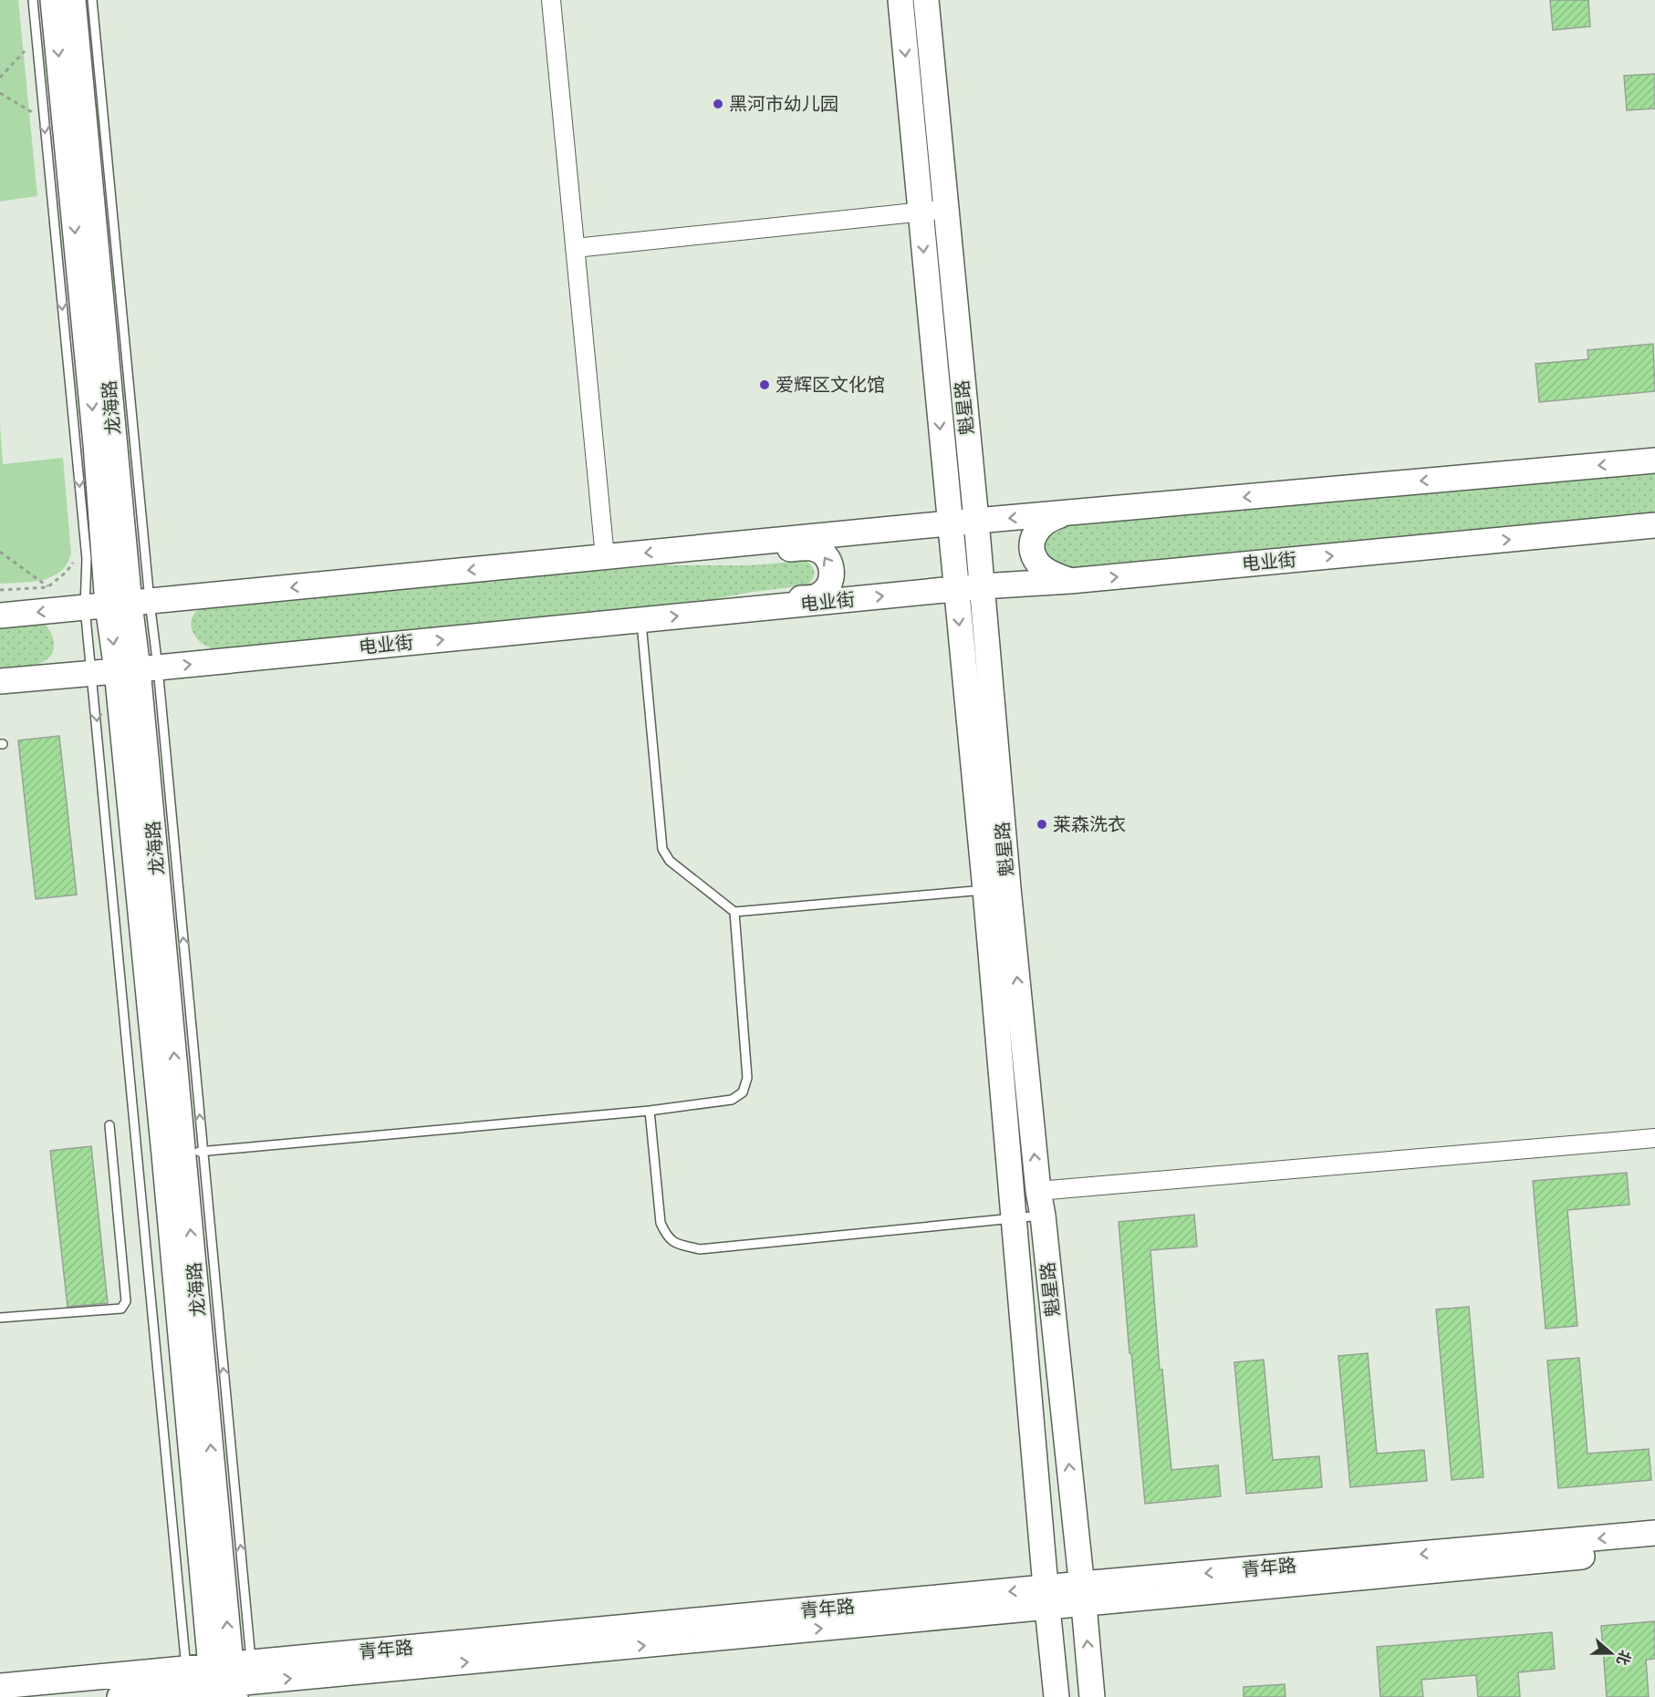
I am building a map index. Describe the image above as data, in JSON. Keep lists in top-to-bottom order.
{
  "streets": {
    "street": [
      "龙海路",
      "魁星路",
      "电业街",
      "青年路"
    ]
  },
  "crossings": [
    ["龙海路", "电业街"],
    ["龙海路", "青年路"],
    ["魁星路", "电业街"],
    ["魁星路", "青年路"]
  ],
  "places": ["黑河市幼儿园", "爱辉区文化馆", "莱森洗衣"],
  "north": "right"
}
